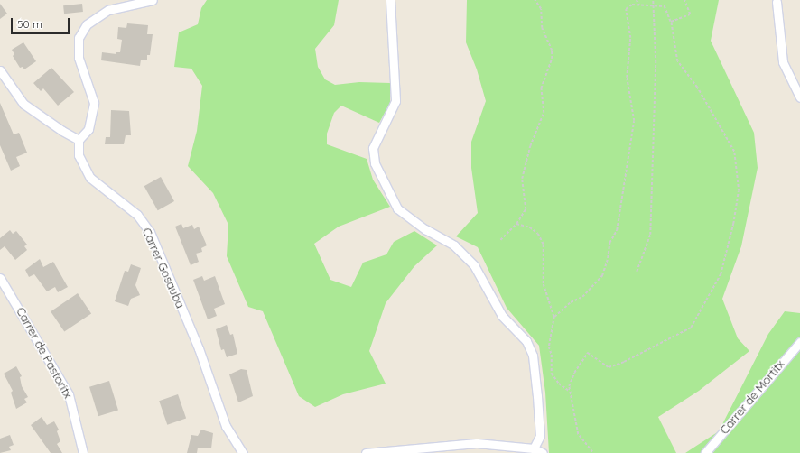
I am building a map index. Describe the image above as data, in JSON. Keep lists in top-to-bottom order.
{
  "streets": {
    "street": ["Carrer Gosauba", "Carrer de Pastoritx", "Carrer de Mortitx"]
  },
  "scale_bar": "50 m"
}
